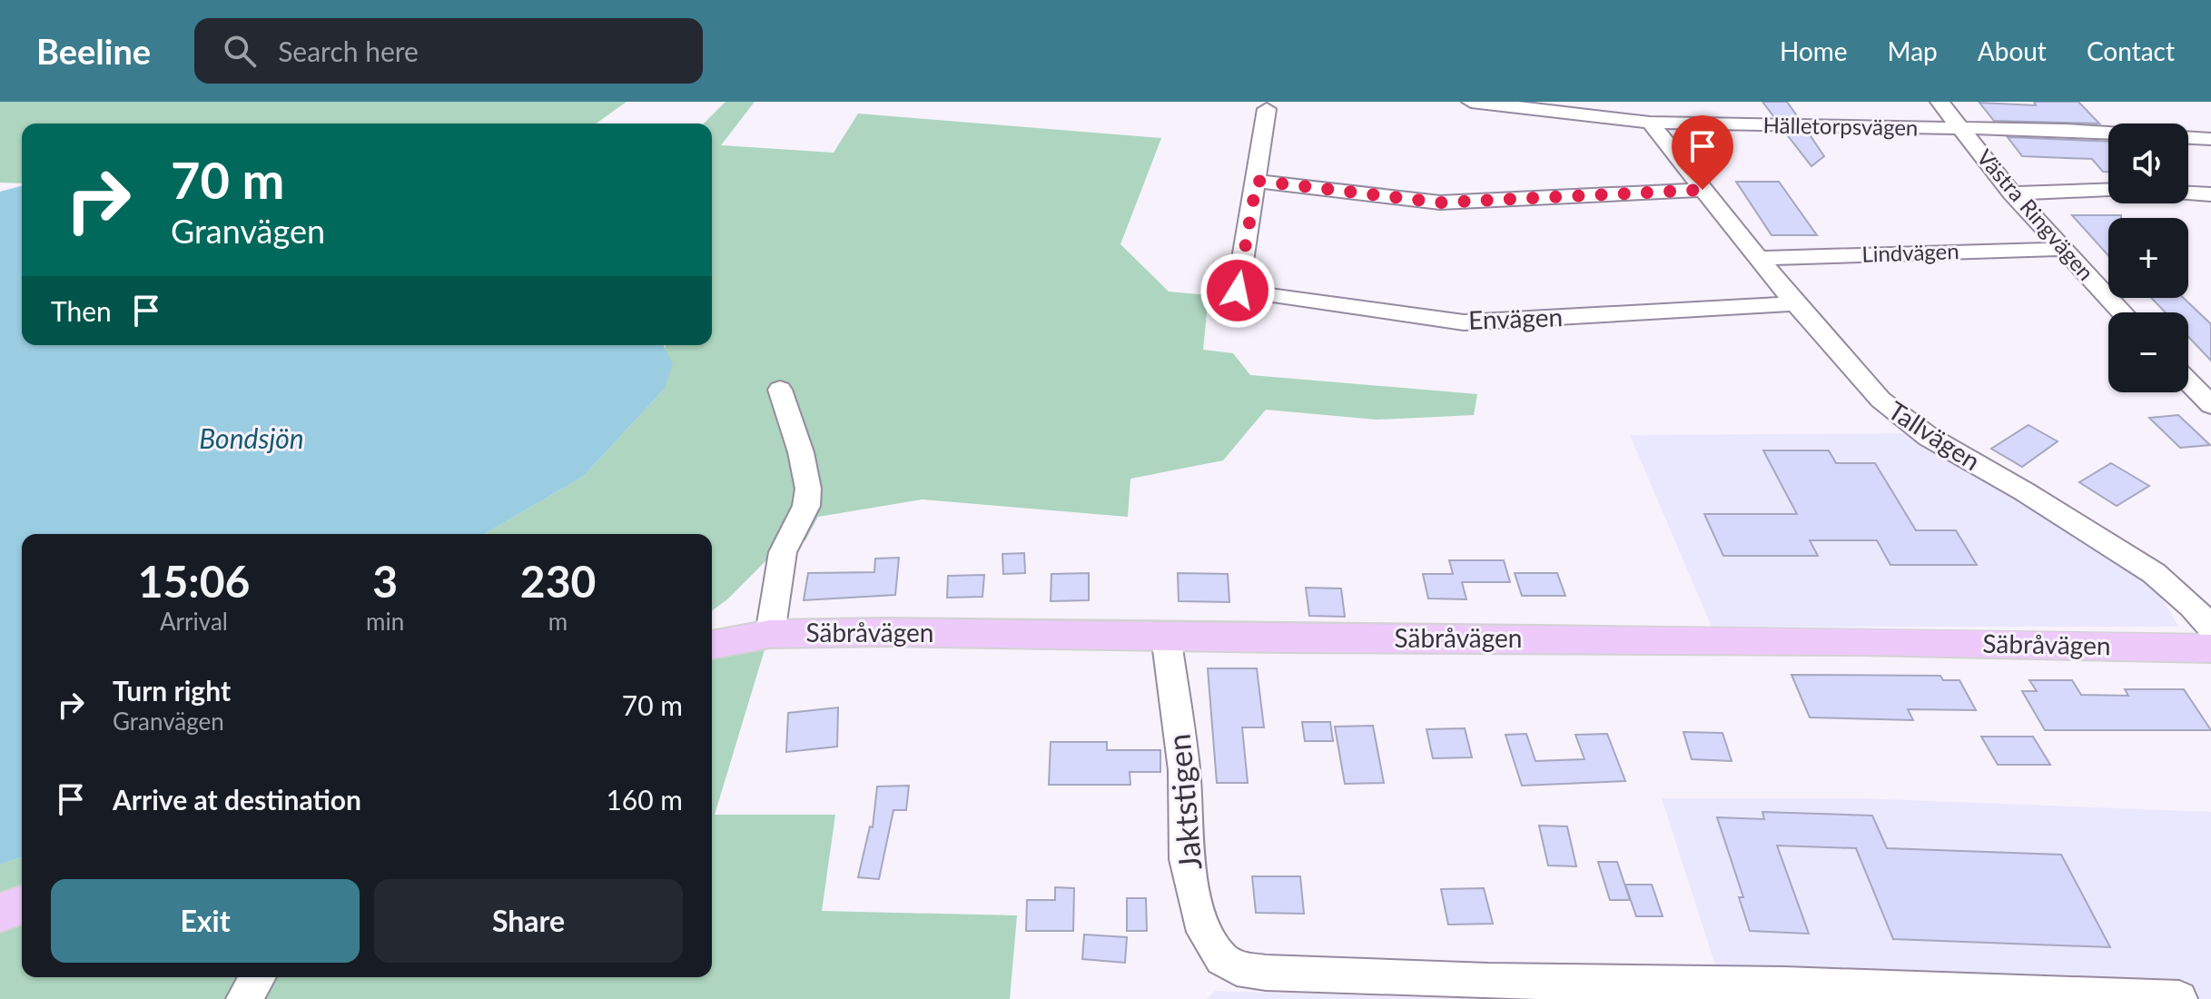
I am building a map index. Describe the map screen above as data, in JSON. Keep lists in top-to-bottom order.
{
  "streets": {
    "main road": ["Säbråvägen"],
    "street": [
      "Hälletorpsvägen",
      "Västra Ringvägen",
      "Lindvägen",
      "Envägen",
      "Tallvägen",
      "Jaktstigen"
    ]
  },
  "crossings": [
    ["Hälletorpsvägen", "Västra Ringvägen"],
    ["Hälletorpsvägen", "Tallvägen"],
    ["Västra Ringvägen", "Lindvägen"],
    ["Lindvägen", "Tallvägen"],
    ["Envägen", "Tallvägen"],
    ["Säbråvägen", "Jaktstigen"]
  ],
  "water": ["Bondsjön"],
  "page": {
    "header": "Beeline",
    "search": "Search here",
    "nav": [
      "Home",
      "Map",
      "About",
      "Contact"
    ],
    "map_buttons": ["+", "−"],
    "turn": ["70 m", "Granvägen"],
    "then": "Then",
    "eta": [
      "15:06",
      "Arrival",
      "3",
      "min",
      "230",
      "m"
    ],
    "list": [
      {
        "name": "Turn right",
        "note": "Granvägen",
        "value": "70 m"
      },
      {
        "name": "Arrive at destination",
        "value": "160 m"
      }
    ],
    "buttons": ["Exit", "Share"]
  }
}
